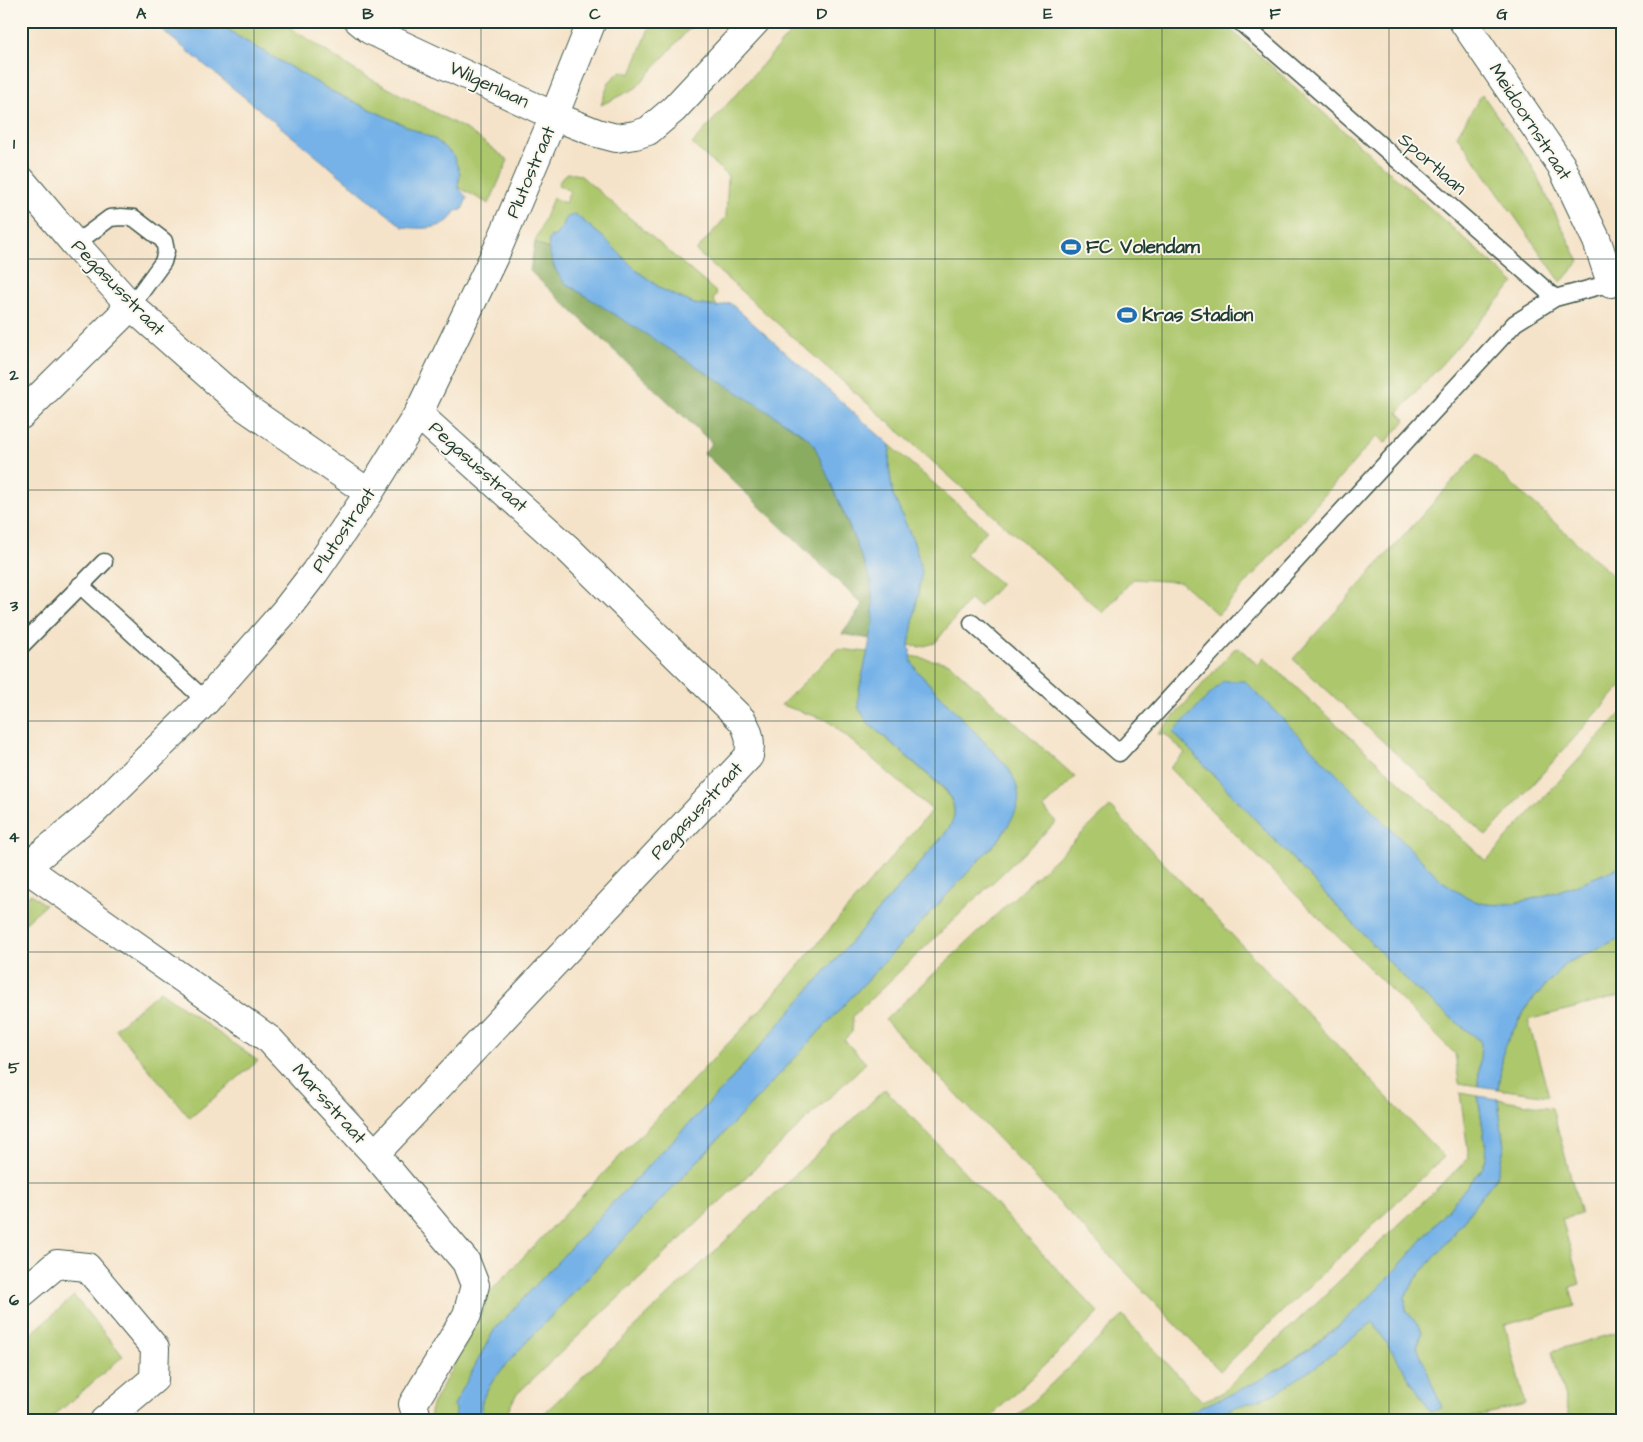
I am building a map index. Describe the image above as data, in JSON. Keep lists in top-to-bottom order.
{
  "streets": {
    "street": [
      "Wilgenlaan",
      "Meidoornstraat",
      "Plutostraat",
      "Pegasusstraat",
      "Marsstraat"
    ],
    "lane": ["Sportlaan"]
  },
  "crossings": [
    ["Wilgenlaan", "Plutostraat"],
    ["Plutostraat", "Pegasusstraat"],
    ["Plutostraat", "Marsstraat"],
    ["Pegasusstraat", "Marsstraat"]
  ],
  "places": {
    "sports": ["FC Volendam", "Kras Stadion"]
  },
  "grid": {
    "columns": [
      "A",
      "B",
      "C",
      "D",
      "E",
      "F",
      "G"
    ],
    "rows": [
      "1",
      "2",
      "3",
      "4",
      "5",
      "6"
    ]
  }
}
